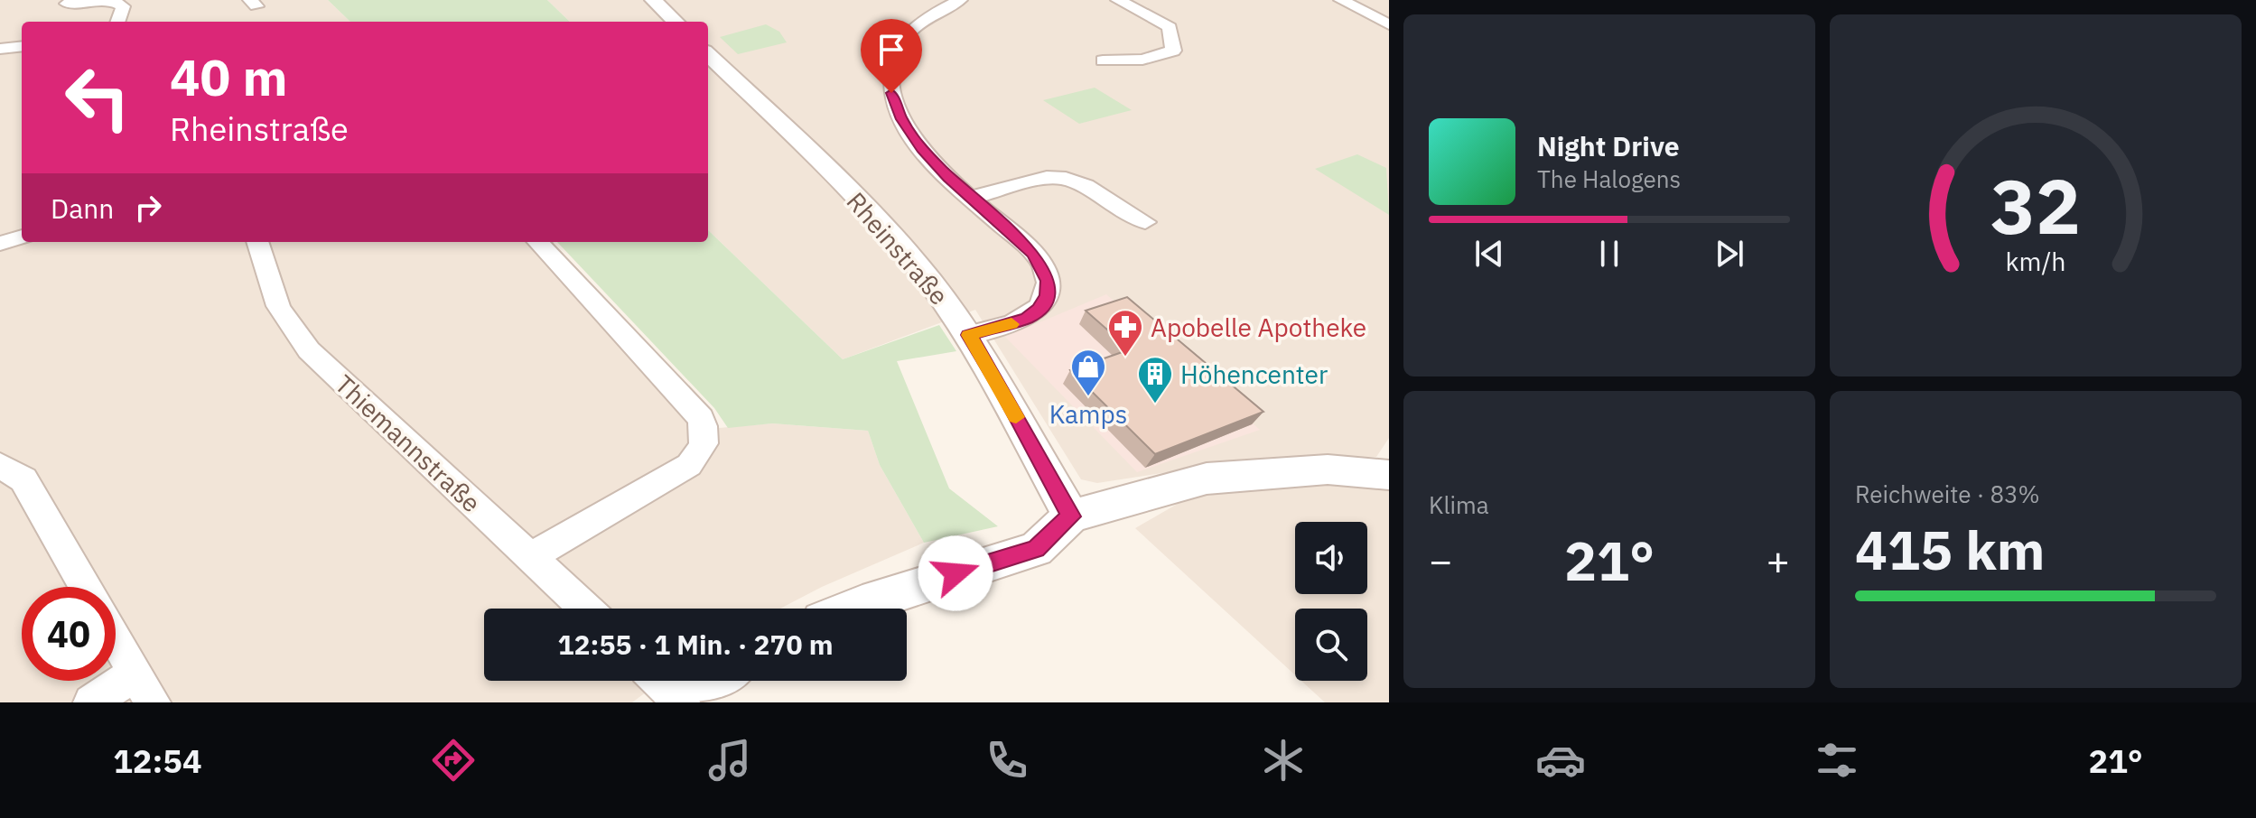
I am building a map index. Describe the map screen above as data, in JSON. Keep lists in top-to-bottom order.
{
  "streets": {
    "street": ["Rheinstraße", "Thiemannstraße"]
  },
  "places": {
    "pharmacy": ["Apobelle Apotheke"],
    "shop": ["Kamps"],
    "building": ["Höhencenter"]
  },
  "page": {
    "turn": ["40 m", "Rheinstraße"],
    "song": ["Night Drive", "The Halogens"],
    "then": "Dann",
    "tile": [
      "Klima",
      ["Reichweite · 83%", "415 km"]
    ],
    "heat": ["−", "21°", "+"],
    "limit": "40",
    "trip": "12:55 · 1 Min. · 270 m",
    "tabs": ["12:54", "21°"],
    "gauge": ["32", "km/h"]
  }
}
